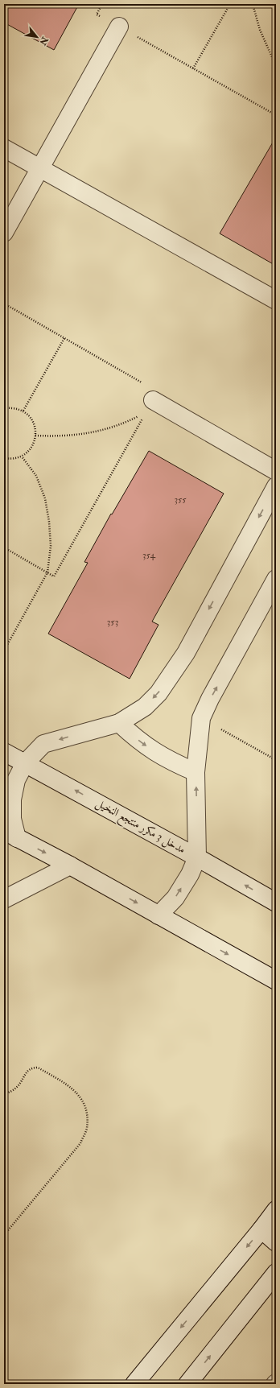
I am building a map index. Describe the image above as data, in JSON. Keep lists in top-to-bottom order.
{
  "streets": {
    "street": ["مدخل 3 مكرر منتجع النخيل"]
  },
  "house_numbers": ["355", "354", "353"],
  "north": "bottom right"
}
